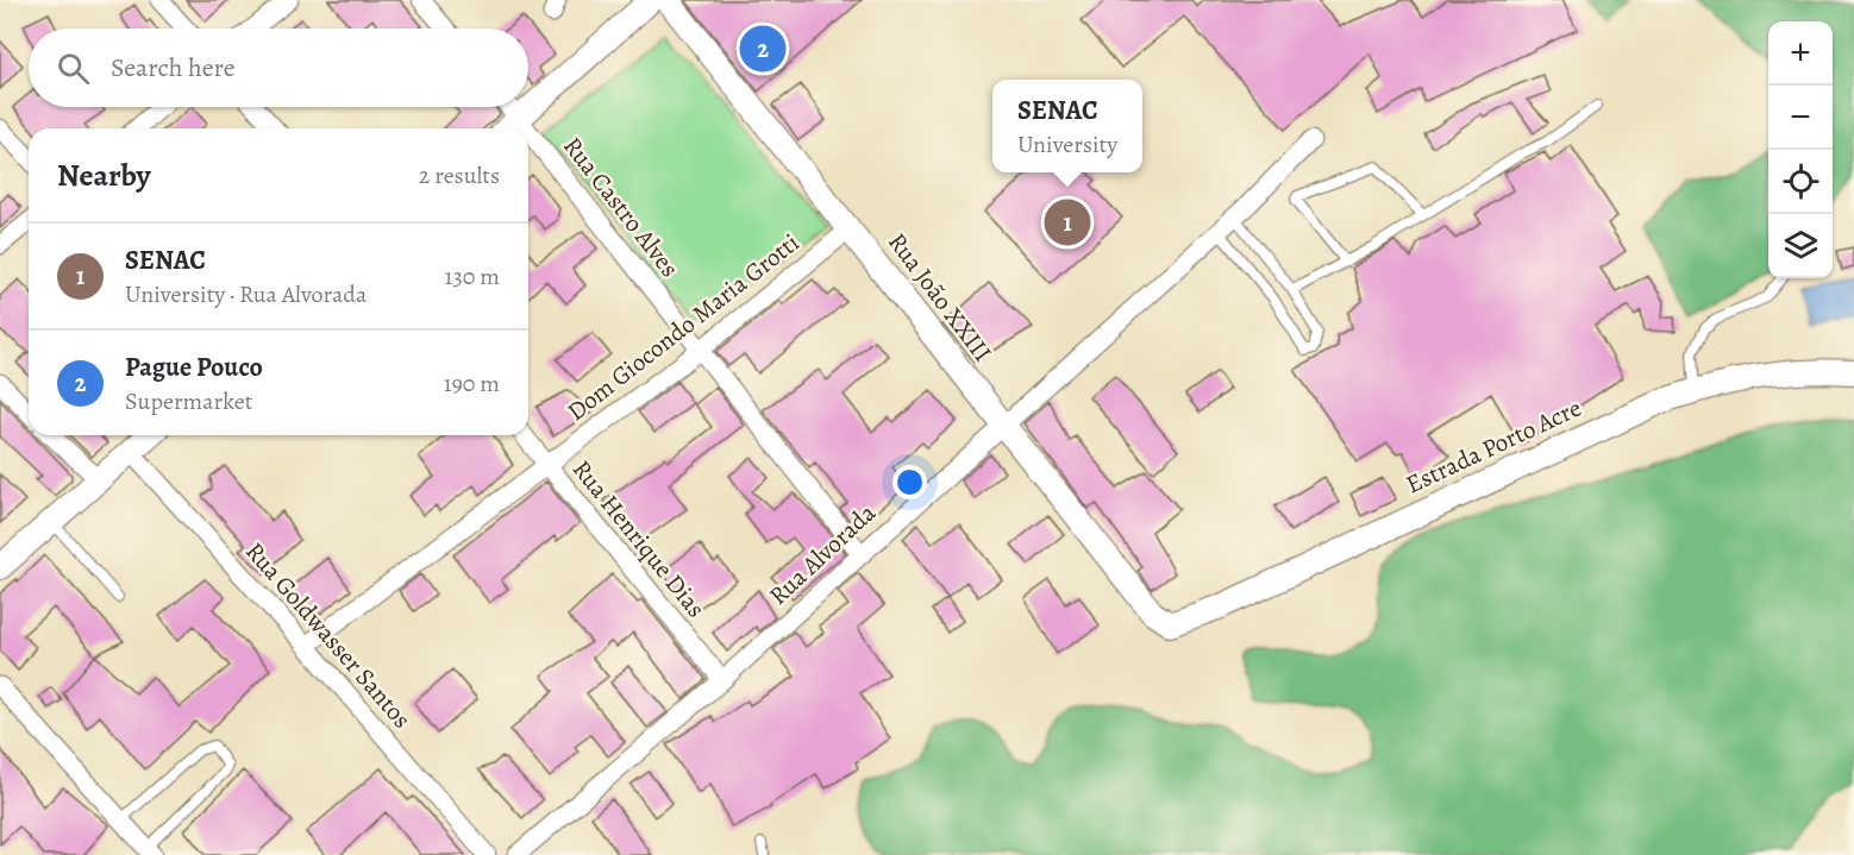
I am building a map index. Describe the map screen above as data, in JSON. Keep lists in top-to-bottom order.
{
  "streets": {
    "street": [
      "Rua Castro Alves",
      "Rua João XXIII",
      "Dom Giocondo Maria Grotti",
      "Estrada Porto Acre",
      "Rua Henrique Dias",
      "Rua Alvorada",
      "Rua Goldwasser Santos"
    ]
  },
  "crossings": [
    ["Rua Castro Alves", "Dom Giocondo Maria Grotti"],
    ["Rua Castro Alves", "Rua Alvorada"],
    ["Rua João XXIII", "Dom Giocondo Maria Grotti"],
    ["Rua João XXIII", "Estrada Porto Acre"],
    ["Rua João XXIII", "Rua Alvorada"],
    ["Dom Giocondo Maria Grotti", "Rua Henrique Dias"],
    ["Dom Giocondo Maria Grotti", "Rua Goldwasser Santos"],
    ["Rua Henrique Dias", "Rua Alvorada"]
  ],
  "page": {
    "map_buttons": ["+", "−"],
    "pins": ["2", "1"],
    "search": "Search here",
    "popup": ["SENAC", "University"],
    "heading": ["Nearby", "2 results"],
    "list": [
      {
        "mark": "1",
        "name": "SENAC",
        "note": "University · Rua Alvorada",
        "value": "130 m"
      },
      {
        "mark": "2",
        "name": "Pague Pouco",
        "note": "Supermarket",
        "value": "190 m"
      }
    ]
  }
}
